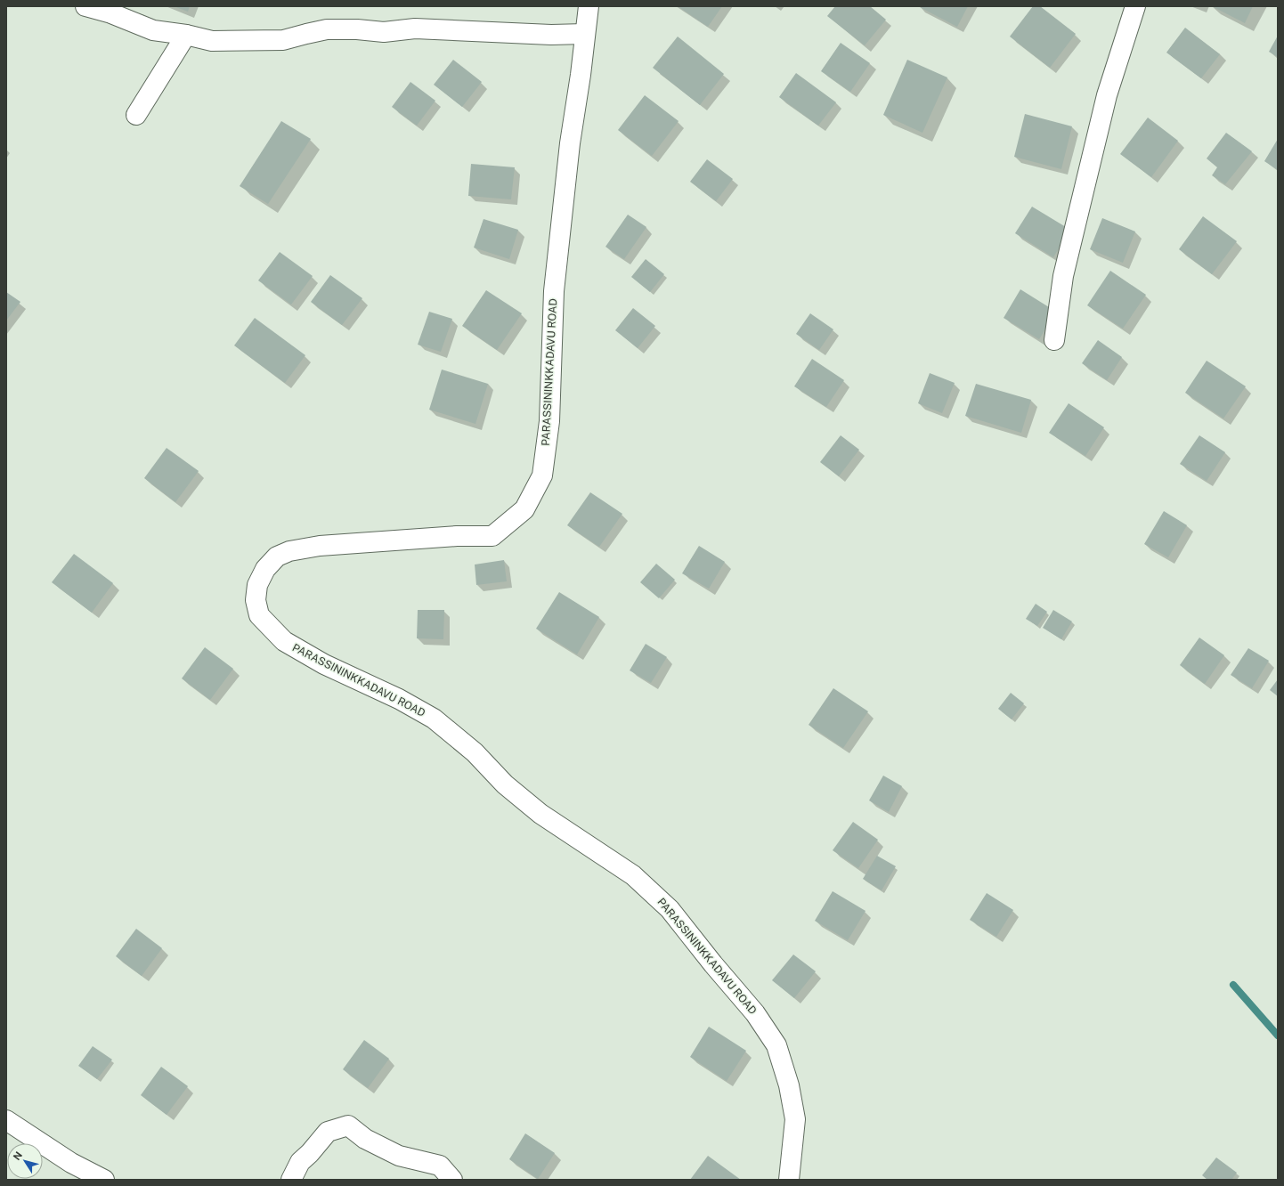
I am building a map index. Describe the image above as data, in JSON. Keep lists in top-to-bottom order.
{
  "streets": {
    "main road": ["PARASSININKKADAVU ROAD"]
  },
  "north": "top left"
}
